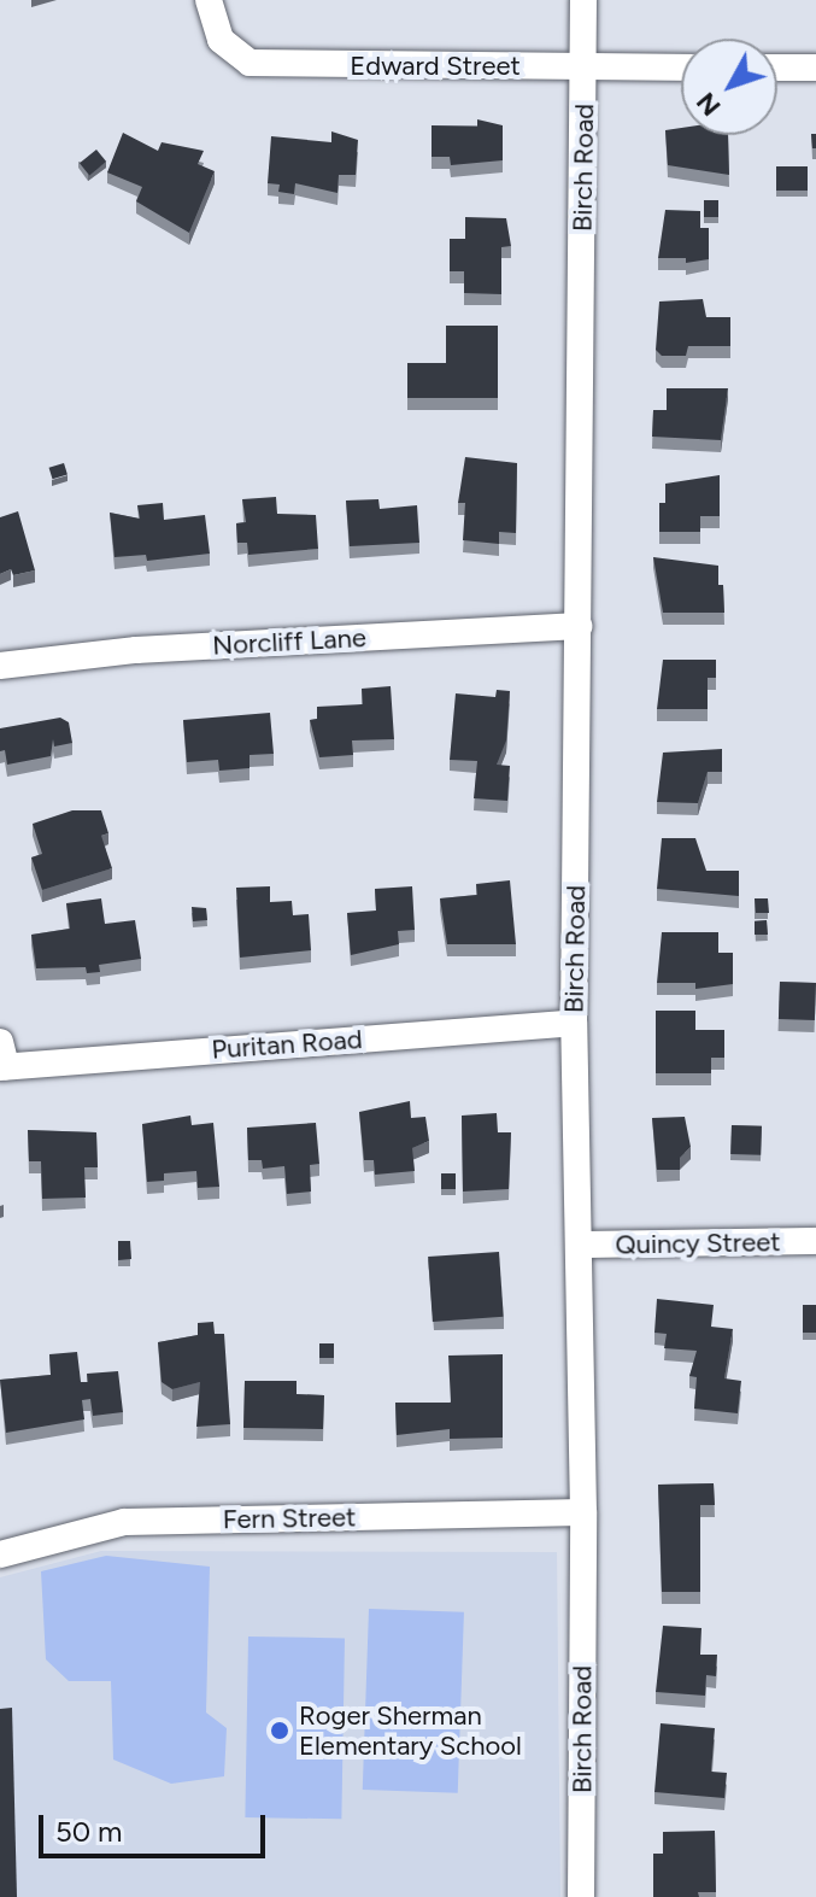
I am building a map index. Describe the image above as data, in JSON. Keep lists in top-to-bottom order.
{
  "streets": {
    "street": [
      "Edward Street",
      "Birch Road",
      "Norcliff Lane",
      "Puritan Road",
      "Quincy Street",
      "Fern Street"
    ]
  },
  "crossings": [
    ["Edward Street", "Birch Road"],
    ["Birch Road", "Norcliff Lane"],
    ["Birch Road", "Puritan Road"],
    ["Birch Road", "Quincy Street"],
    ["Birch Road", "Fern Street"]
  ],
  "places": ["Roger Sherman Elementary School"],
  "scale_bar": "50 m",
  "north": "bottom left"
}
